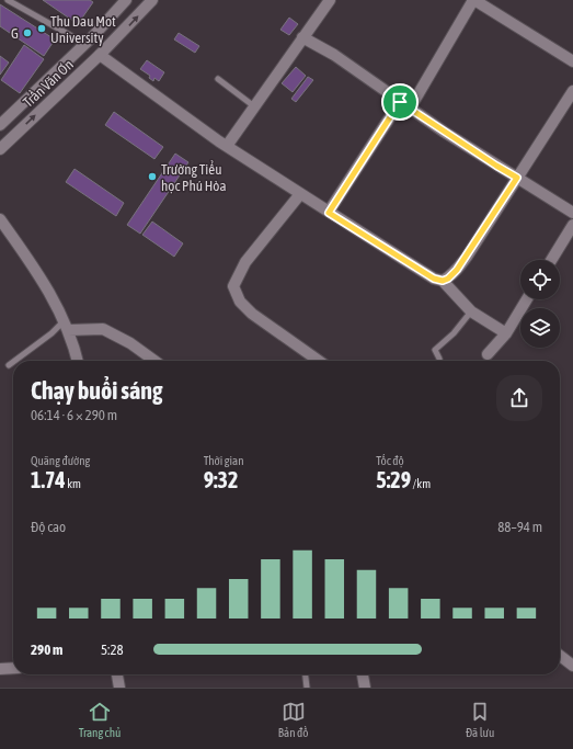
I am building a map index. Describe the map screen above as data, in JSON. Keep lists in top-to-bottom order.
{
  "streets": {
    "street": ["Trần Văn Ơn"]
  },
  "places": ["Thu Dau Mot University", "G", "Trường Tiểu học Phú Hòa"],
  "page": {
    "heading": ["Chạy buổi sáng", "06:14 · 6 × 290 m"],
    "stats": [
      ["Quãng đường", "1.74 km"],
      ["Thời gian", "9:32"],
      ["Tốc độ", "5:29 /km"]
    ],
    "chart": ["Độ cao", "88–94 m"],
    "list": [
      {
        "name": "290 m",
        "note": "5:28"
      }
    ],
    "tabs": ["Trang chủ", "Bản đồ", "Đã lưu"]
  }
}
